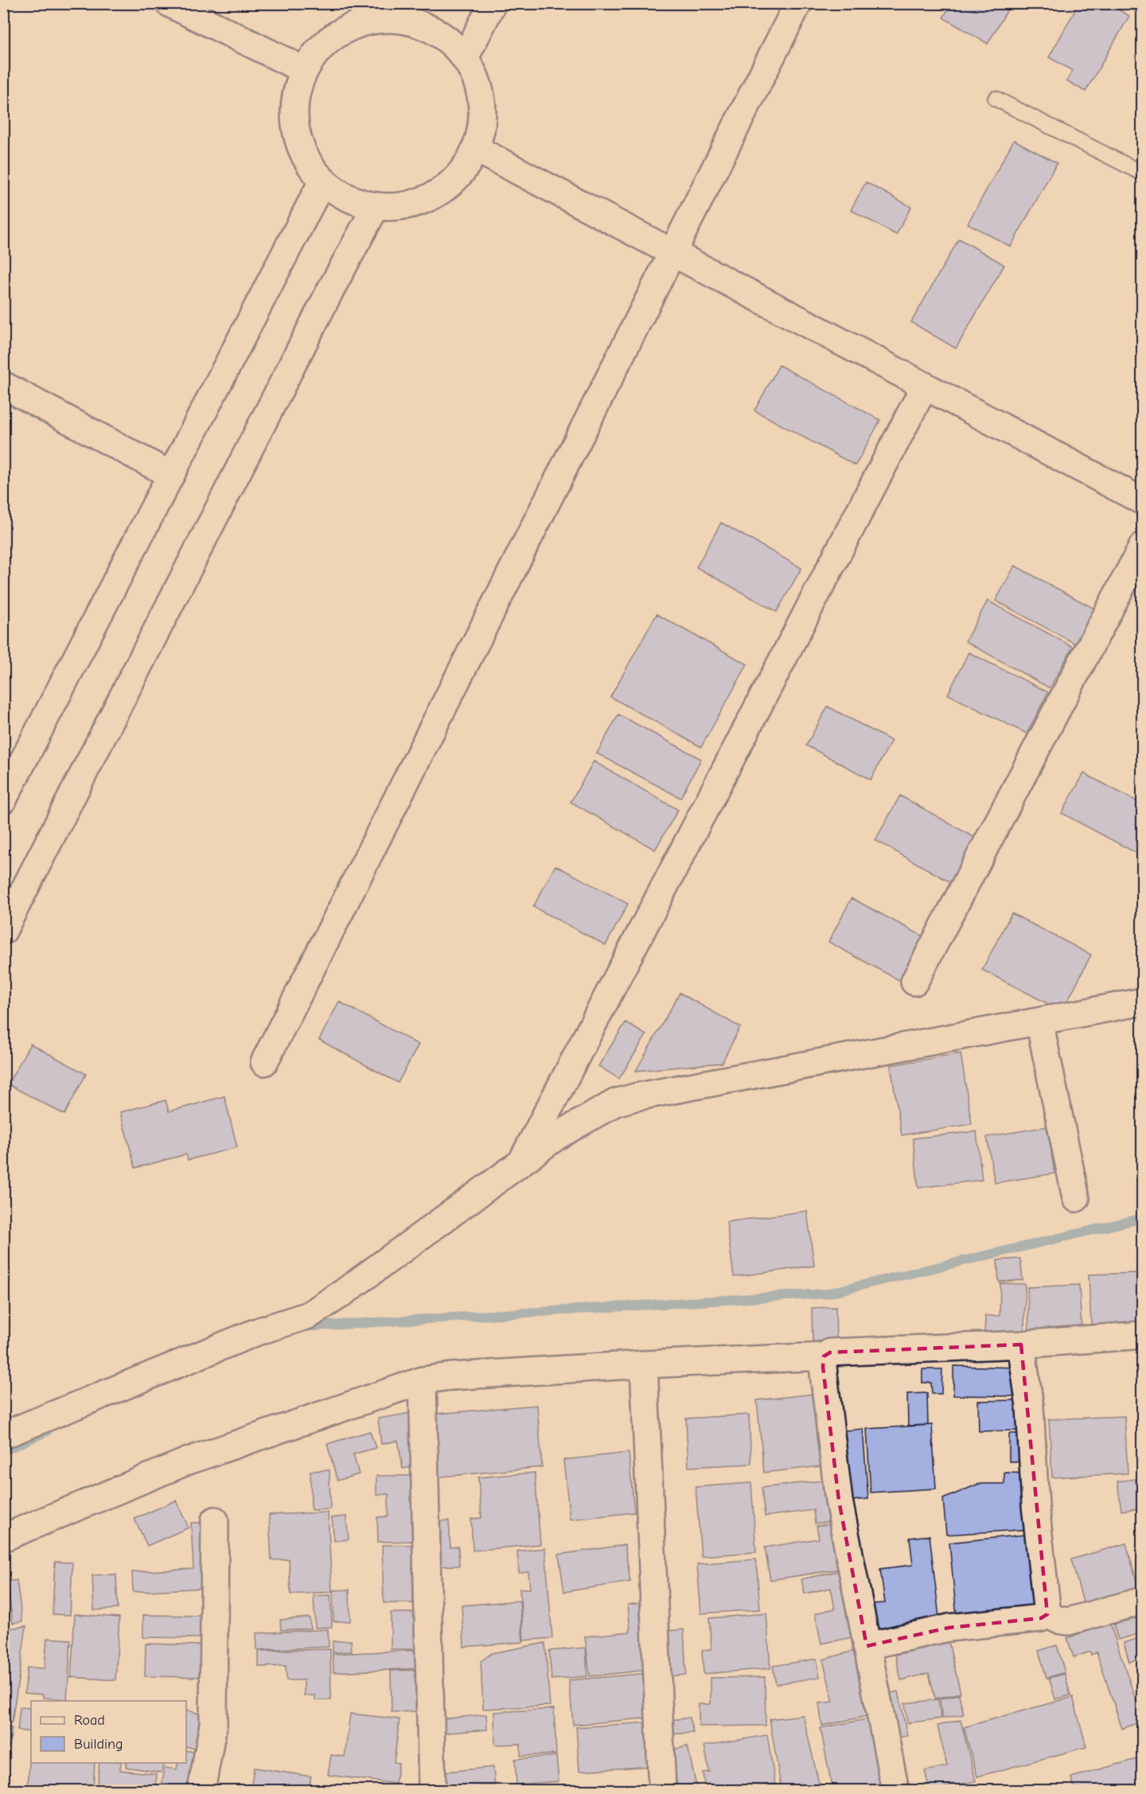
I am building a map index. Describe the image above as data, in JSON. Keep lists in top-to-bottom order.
{
  "legend": ["Road", "Building"]
}
